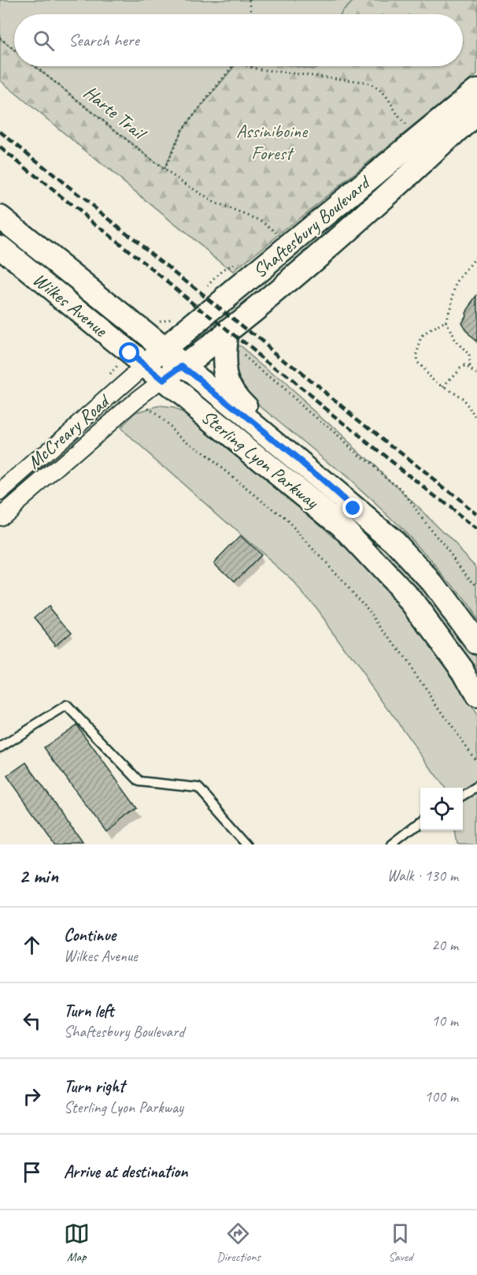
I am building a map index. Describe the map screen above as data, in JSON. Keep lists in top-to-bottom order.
{
  "streets": {
    "main road": ["Shaftesbury Boulevard", "Wilkes Avenue", "Sterling Lyon Parkway"],
    "street": ["McCreary Road"],
    "path": ["Harte Trail"]
  },
  "crossings": [
    ["Shaftesbury Boulevard", "Wilkes Avenue"],
    ["Shaftesbury Boulevard", "McCreary Road"],
    ["Shaftesbury Boulevard", "Sterling Lyon Parkway"],
    ["Wilkes Avenue", "McCreary Road"],
    ["Wilkes Avenue", "Sterling Lyon Parkway"],
    ["McCreary Road", "Sterling Lyon Parkway"]
  ],
  "parks": ["Assiniboine Forest"],
  "page": {
    "search": "Search here",
    "heading": ["2 min", "Walk · 130 m"],
    "list": [
      ["Continue", "Wilkes Avenue", "20 m"],
      ["Turn left", "Shaftesbury Boulevard", "10 m"],
      ["Turn right", "Sterling Lyon Parkway", "100 m"],
      "Arrive at destination"
    ],
    "nav": ["Map", "Directions", "Saved"]
  }
}
